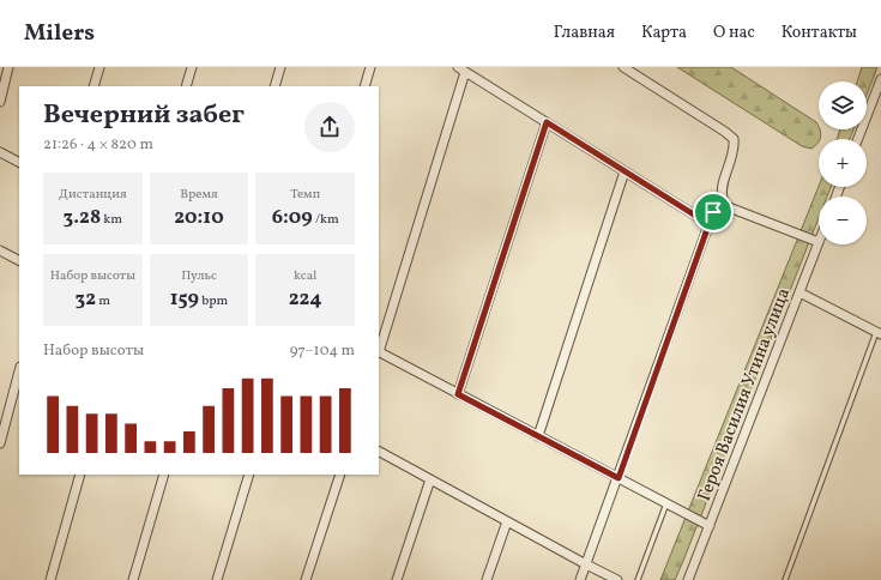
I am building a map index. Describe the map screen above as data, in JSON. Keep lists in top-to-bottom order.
{
  "streets": {
    "street": ["Героя Василия Утина улица"]
  },
  "page": {
    "header": "Milers",
    "nav": [
      "Главная",
      "Карта",
      "О нас",
      "Контакты"
    ],
    "map_buttons": ["+", "−"],
    "heading": ["Вечерний забег", "21:26 · 4 × 820 m"],
    "stats": [
      ["Дистанция", "3.28 km"],
      ["Время", "20:10"],
      ["Темп", "6:09 /km"],
      ["Набор высоты", "32 m"],
      ["Пульс", "159 bpm"],
      ["kcal", "224"]
    ],
    "chart": ["Набор высоты", "97–104 m"]
  }
}
